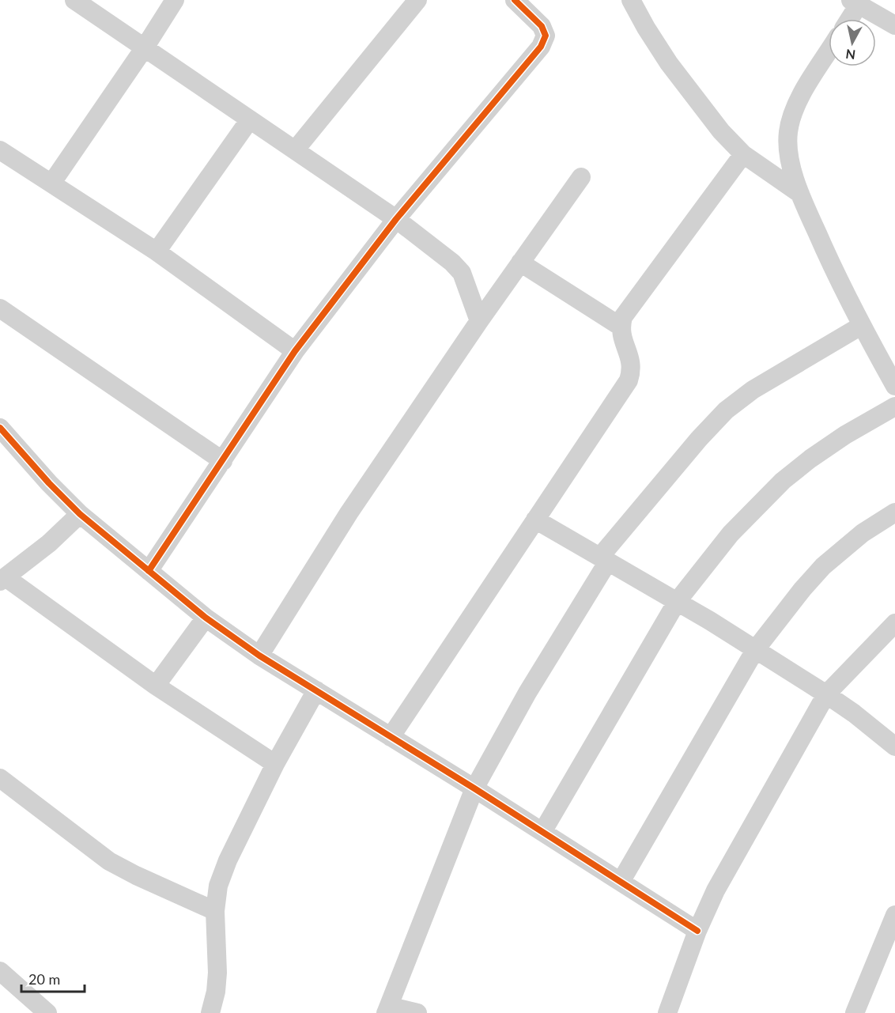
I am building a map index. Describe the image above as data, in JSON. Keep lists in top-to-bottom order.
{
  "scale_bar": "20 m",
  "north": "bottom"
}
